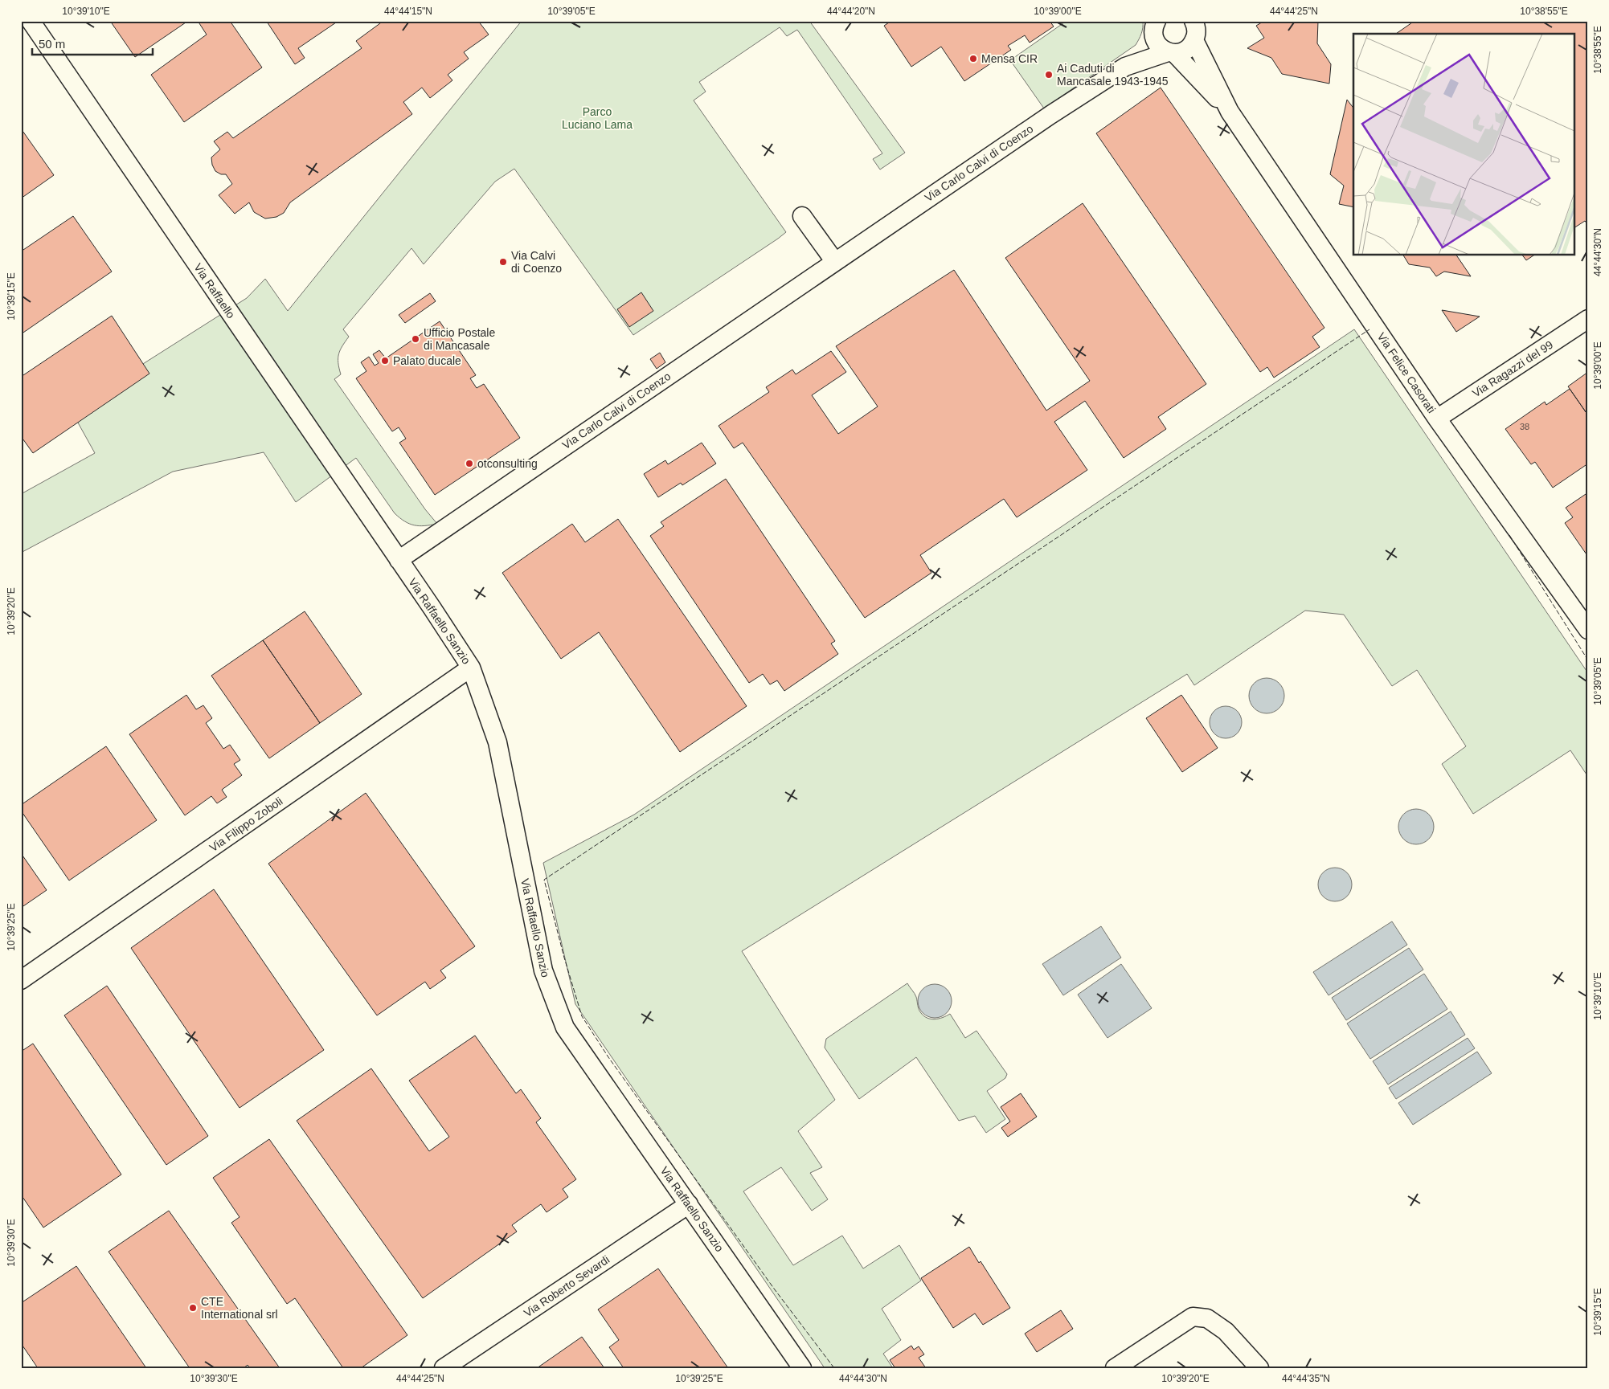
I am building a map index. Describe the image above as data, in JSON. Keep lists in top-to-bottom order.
{
  "streets": {
    "street": [
      "Via Carlo Calvi di Coenzo",
      "Via Raffaello",
      "Via Ragazzi del 99",
      "Via Felice Casorati",
      "Via Raffaello Sanzio",
      "Via Filippo Zoboli",
      "Via Roberto Sevardi"
    ]
  },
  "crossings": [
    ["Via Carlo Calvi di Coenzo", "Via Raffaello"],
    ["Via Carlo Calvi di Coenzo", "Via Felice Casorati"],
    ["Via Carlo Calvi di Coenzo", "Via Raffaello Sanzio"],
    ["Via Raffaello", "Via Raffaello Sanzio"],
    ["Via Ragazzi del 99", "Via Felice Casorati"],
    ["Via Raffaello Sanzio", "Via Filippo Zoboli"],
    ["Via Raffaello Sanzio", "Via Roberto Sevardi"]
  ],
  "parks": ["Parco Luciano Lama"],
  "places": [
    "Mensa CIR",
    "Ai Caduti di Mancasale 1943-1945",
    "Via Calvi di Coenzo",
    "Ufficio Postale di Mancasale",
    "Palato ducale",
    "otconsulting",
    "CTE International srl"
  ],
  "house_numbers": ["38"],
  "scale_bar": "50 m",
  "coordinates": [
    "10°39'10\"E",
    "44°44'15\"N",
    "10°39'05\"E",
    "44°44'20\"N",
    "10°39'00\"E",
    "44°44'25\"N",
    "10°38'55\"E",
    "44°44'30\"N",
    "10°39'15\"E",
    "10°39'20\"E",
    "10°39'25\"E",
    "10°39'30\"E",
    "44°44'35\"N"
  ]
}
